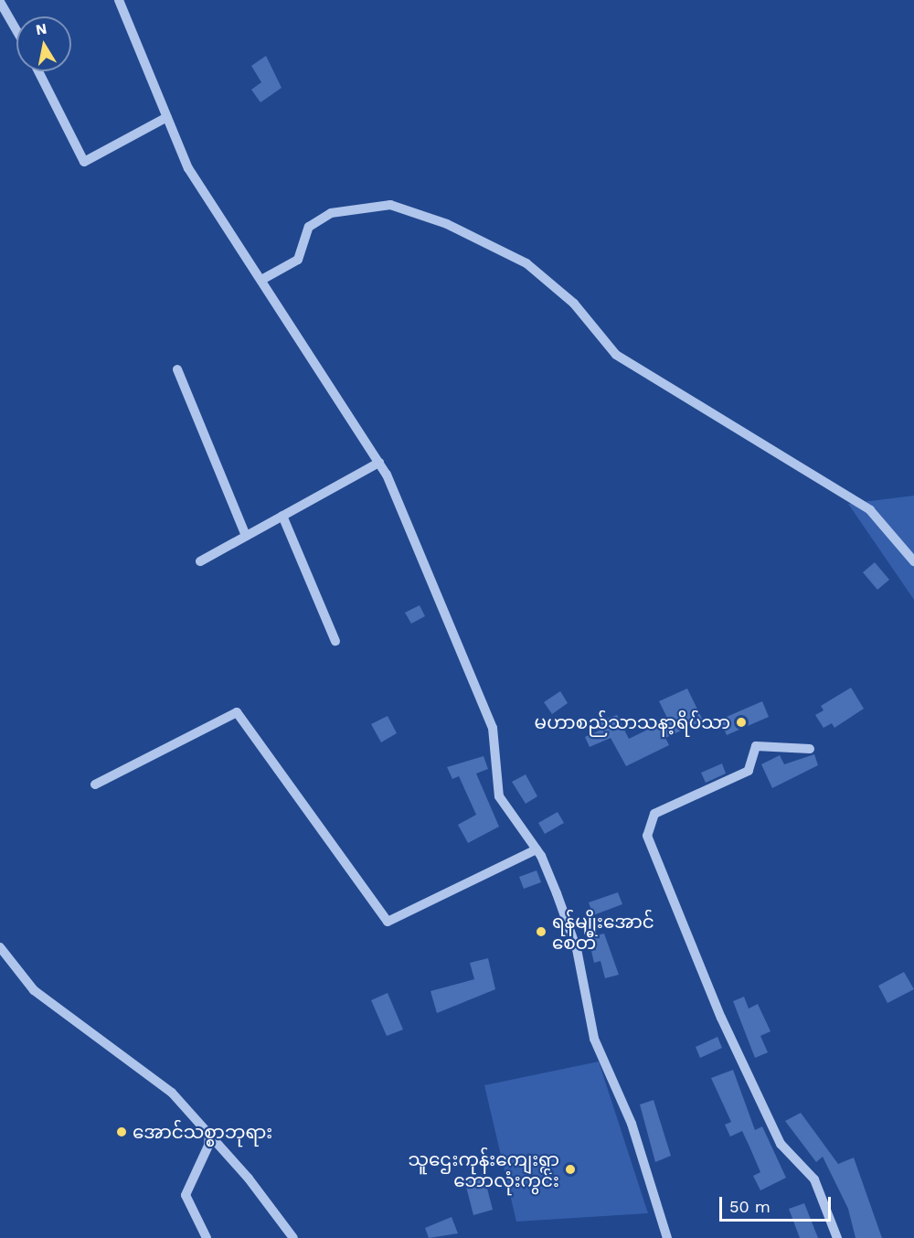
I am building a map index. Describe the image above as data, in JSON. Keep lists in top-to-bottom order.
{
  "places": [
    "မဟာစည်သာသနာ့ရိပ်သာ",
    "ရန်မျိုးအောင် စေတီ",
    "အောင်သစ္စာဘုရား",
    "သူဌေးကုန်းကျေးရွာ ဘောလုံးကွင်း"
  ],
  "scale_bar": "50 m",
  "north": "top"
}
